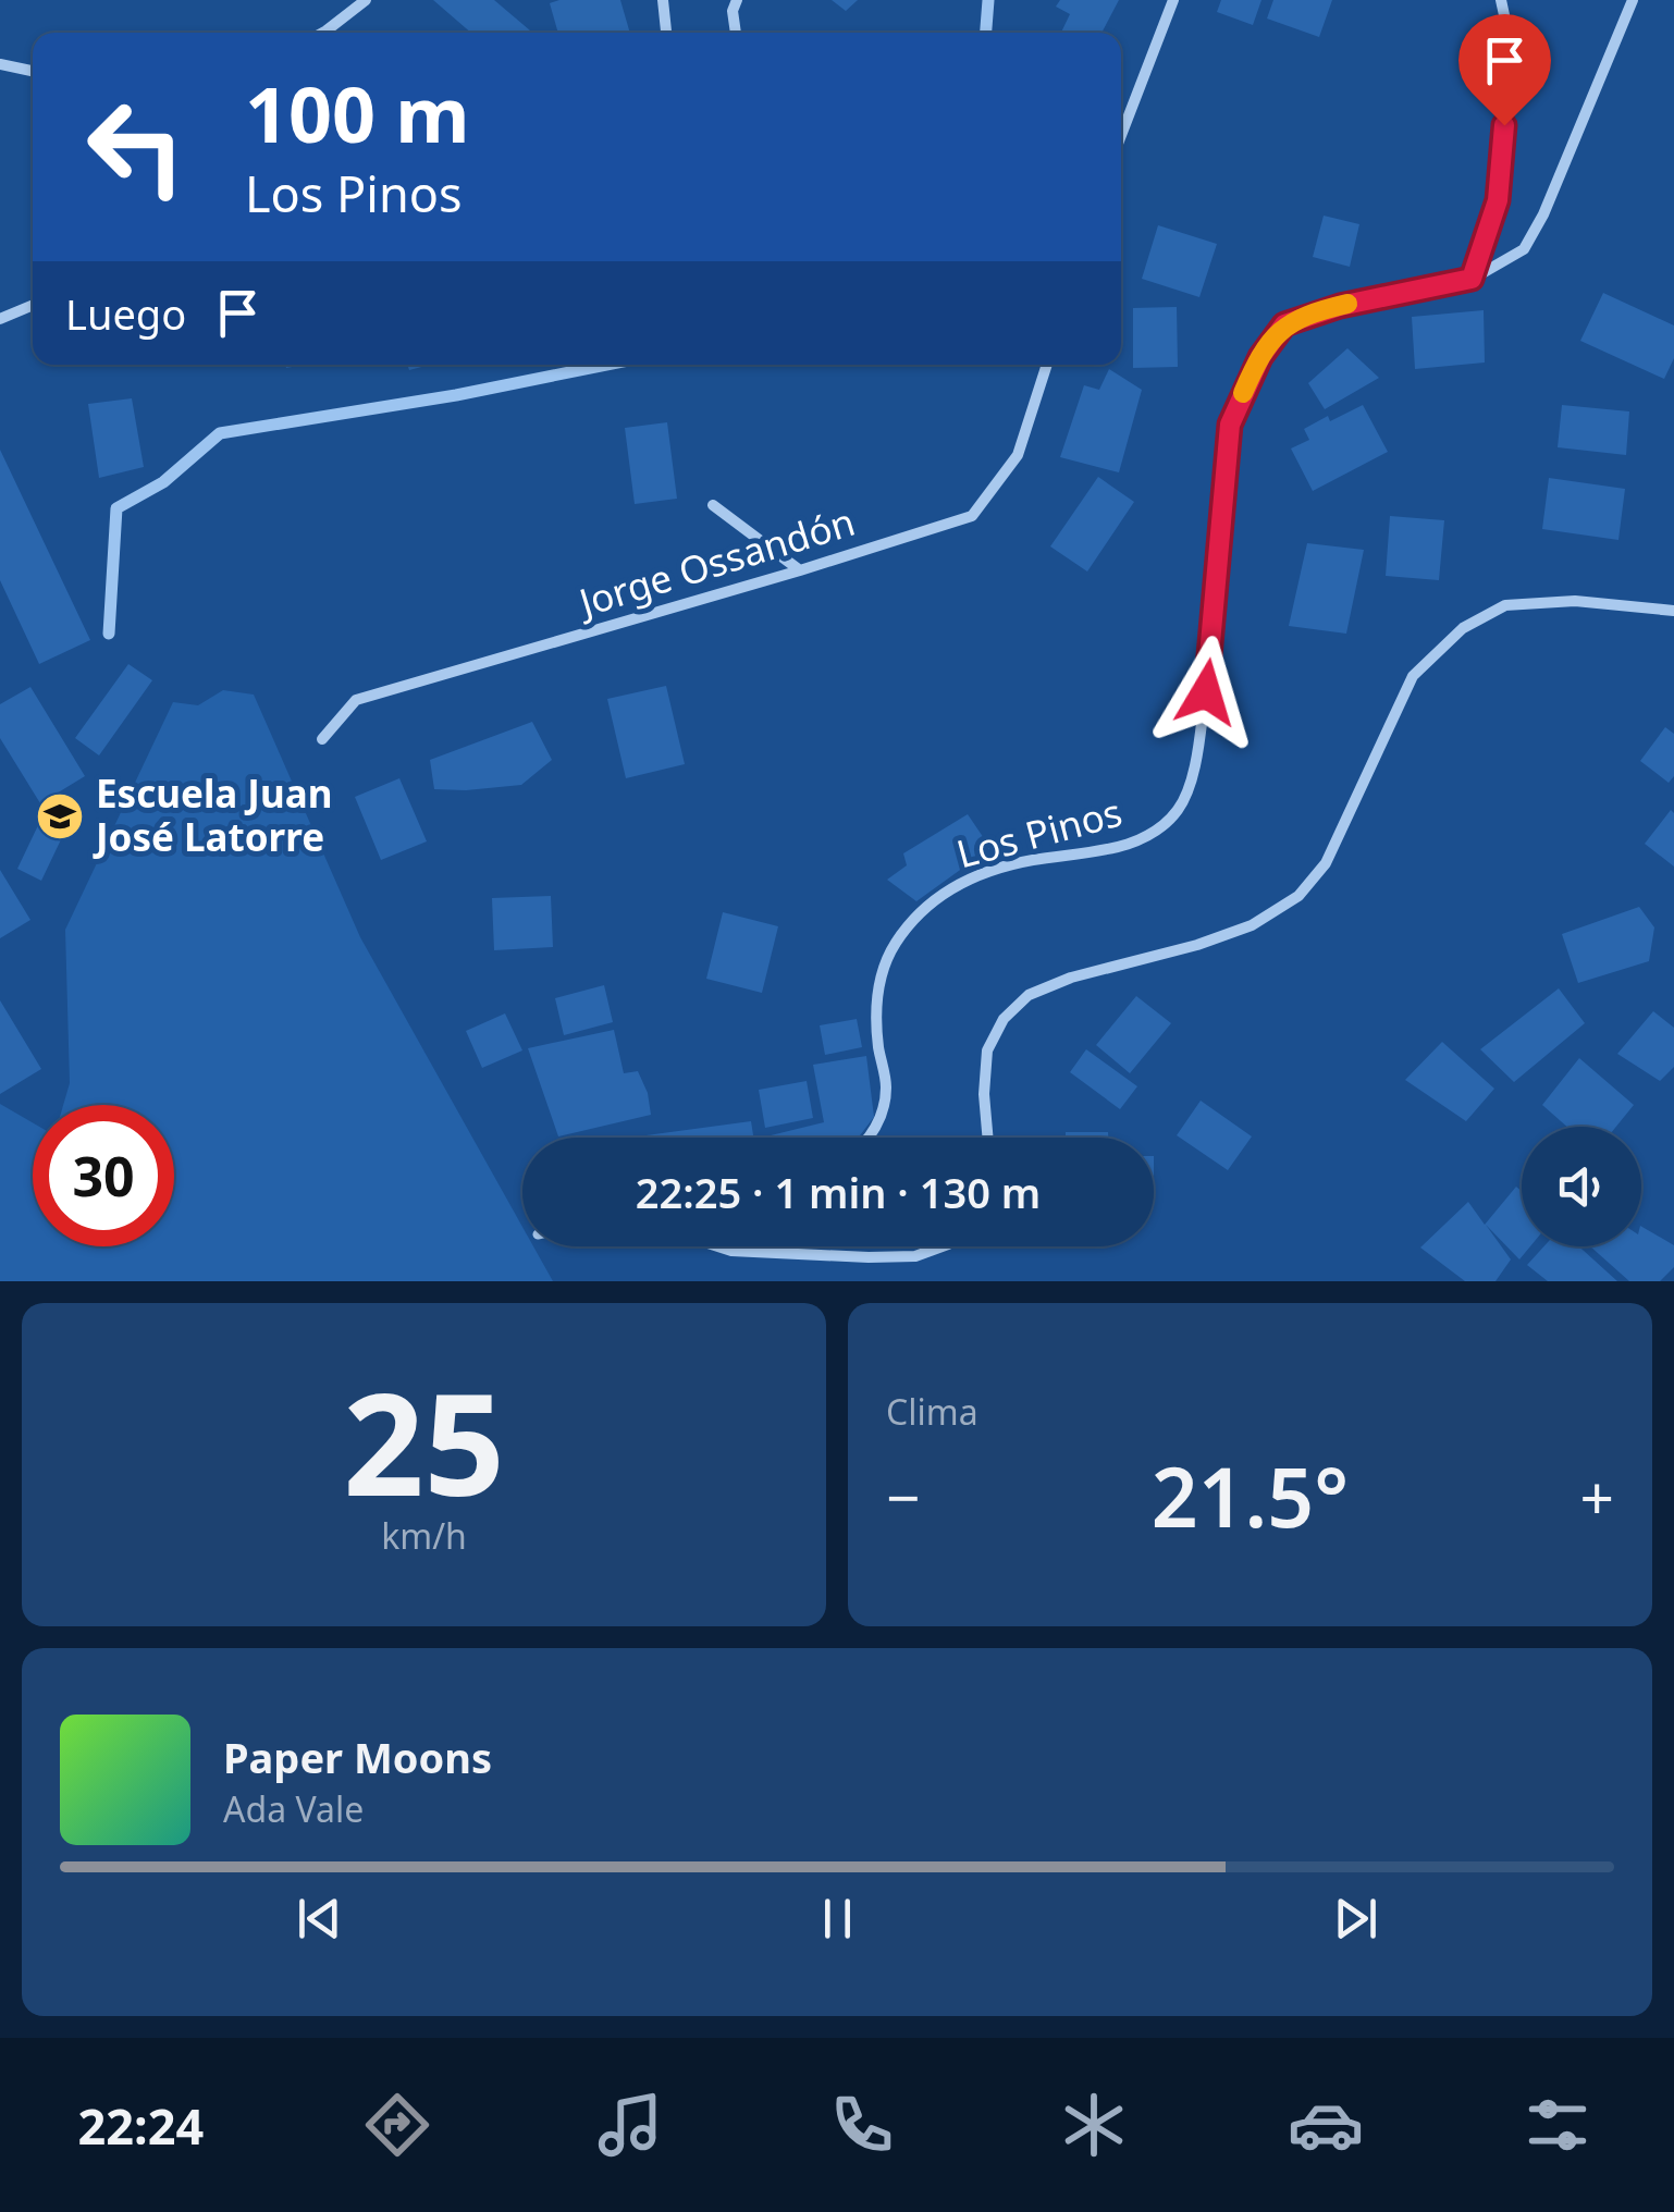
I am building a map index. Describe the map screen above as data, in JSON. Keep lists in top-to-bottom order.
{
  "streets": {
    "street": ["Jorge Ossandón", "Los Pinos"]
  },
  "places": {
    "school or university": ["Escuela Juan José Latorre"]
  },
  "page": {
    "turn": ["100 m", "Los Pinos"],
    "then": "Luego",
    "limit": "30",
    "trip": "22:25 · 1 min · 130 m",
    "tile": [
      ["25", "km/h"],
      "Clima"
    ],
    "heat": ["−", "21.5°", "+"],
    "song": ["Paper Moons", "Ada Vale"],
    "tabs": "22:24"
  }
}
